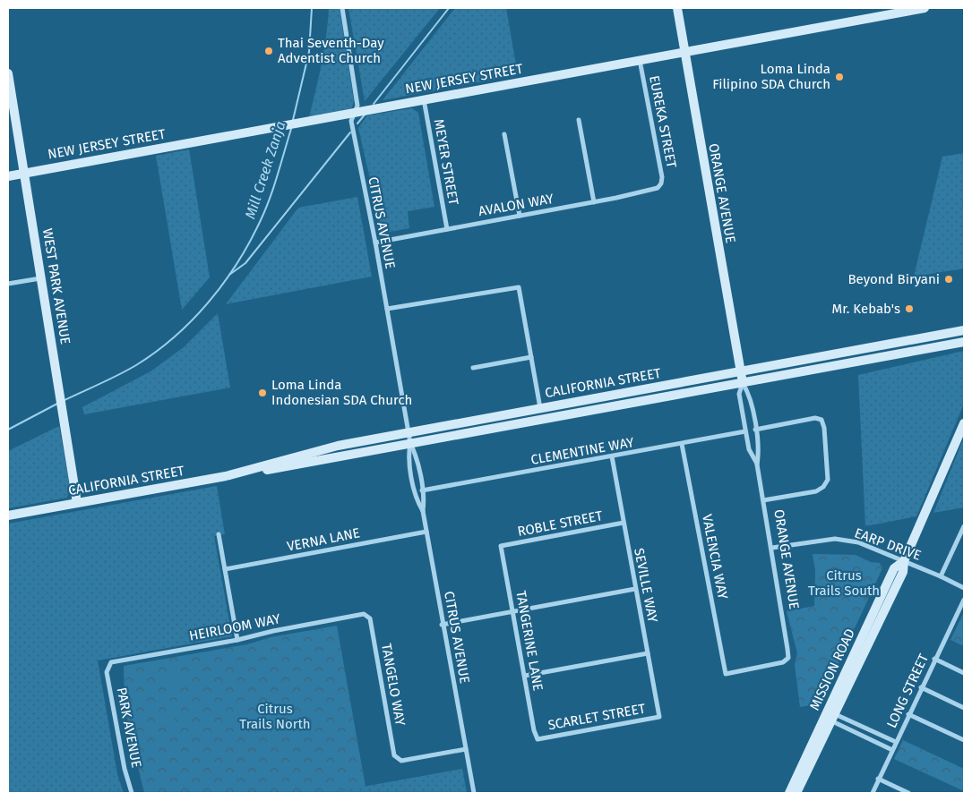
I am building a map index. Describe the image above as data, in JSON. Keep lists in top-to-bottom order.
{
  "streets": {
    "street": [
      "NEW JERSEY STREET",
      "EUREKA STREET",
      "MEYER STREET",
      "ORANGE AVENUE",
      "AVALON WAY",
      "CITRUS AVENUE",
      "WEST PARK AVENUE",
      "CALIFORNIA STREET",
      "CLEMENTINE WAY",
      "ROBLE STREET",
      "VERNA LANE",
      "EARP DRIVE",
      "VALENCIA WAY",
      "SEVILLE WAY",
      "HEIRLOOM WAY",
      "TANGERINE LANE",
      "MISSION ROAD",
      "TANGELO WAY",
      "LONG STREET",
      "SCARLET STREET",
      "PARK AVENUE"
    ]
  },
  "crossings": [
    ["NEW JERSEY STREET", "EUREKA STREET"],
    ["NEW JERSEY STREET", "MEYER STREET"],
    ["NEW JERSEY STREET", "ORANGE AVENUE"],
    ["NEW JERSEY STREET", "CITRUS AVENUE"],
    ["NEW JERSEY STREET", "WEST PARK AVENUE"],
    ["EUREKA STREET", "AVALON WAY"],
    ["MEYER STREET", "AVALON WAY"],
    ["ORANGE AVENUE", "CALIFORNIA STREET"],
    ["ORANGE AVENUE", "CLEMENTINE WAY"],
    ["ORANGE AVENUE", "EARP DRIVE"],
    ["ORANGE AVENUE", "VALENCIA WAY"],
    ["AVALON WAY", "CITRUS AVENUE"],
    ["CITRUS AVENUE", "CALIFORNIA STREET"],
    ["CITRUS AVENUE", "CLEMENTINE WAY"],
    ["CITRUS AVENUE", "VERNA LANE"],
    ["CITRUS AVENUE", "TANGELO WAY"],
    ["WEST PARK AVENUE", "CALIFORNIA STREET"],
    ["CLEMENTINE WAY", "VALENCIA WAY"],
    ["CLEMENTINE WAY", "SEVILLE WAY"],
    ["ROBLE STREET", "SEVILLE WAY"],
    ["ROBLE STREET", "TANGERINE LANE"],
    ["EARP DRIVE", "MISSION ROAD"],
    ["SEVILLE WAY", "SCARLET STREET"],
    ["HEIRLOOM WAY", "TANGELO WAY"],
    ["HEIRLOOM WAY", "PARK AVENUE"],
    ["TANGERINE LANE", "SCARLET STREET"]
  ],
  "water": ["Mill Creek Zanja"],
  "parks": ["Citrus Trails South", "Citrus Trails North"],
  "places": [
    "Thai Seventh-Day Adventist Church",
    "Loma Linda Filipino SDA Church",
    "Beyond Biryani",
    "Mr. Kebab's",
    "Loma Linda Indonesian SDA Church"
  ]
}
